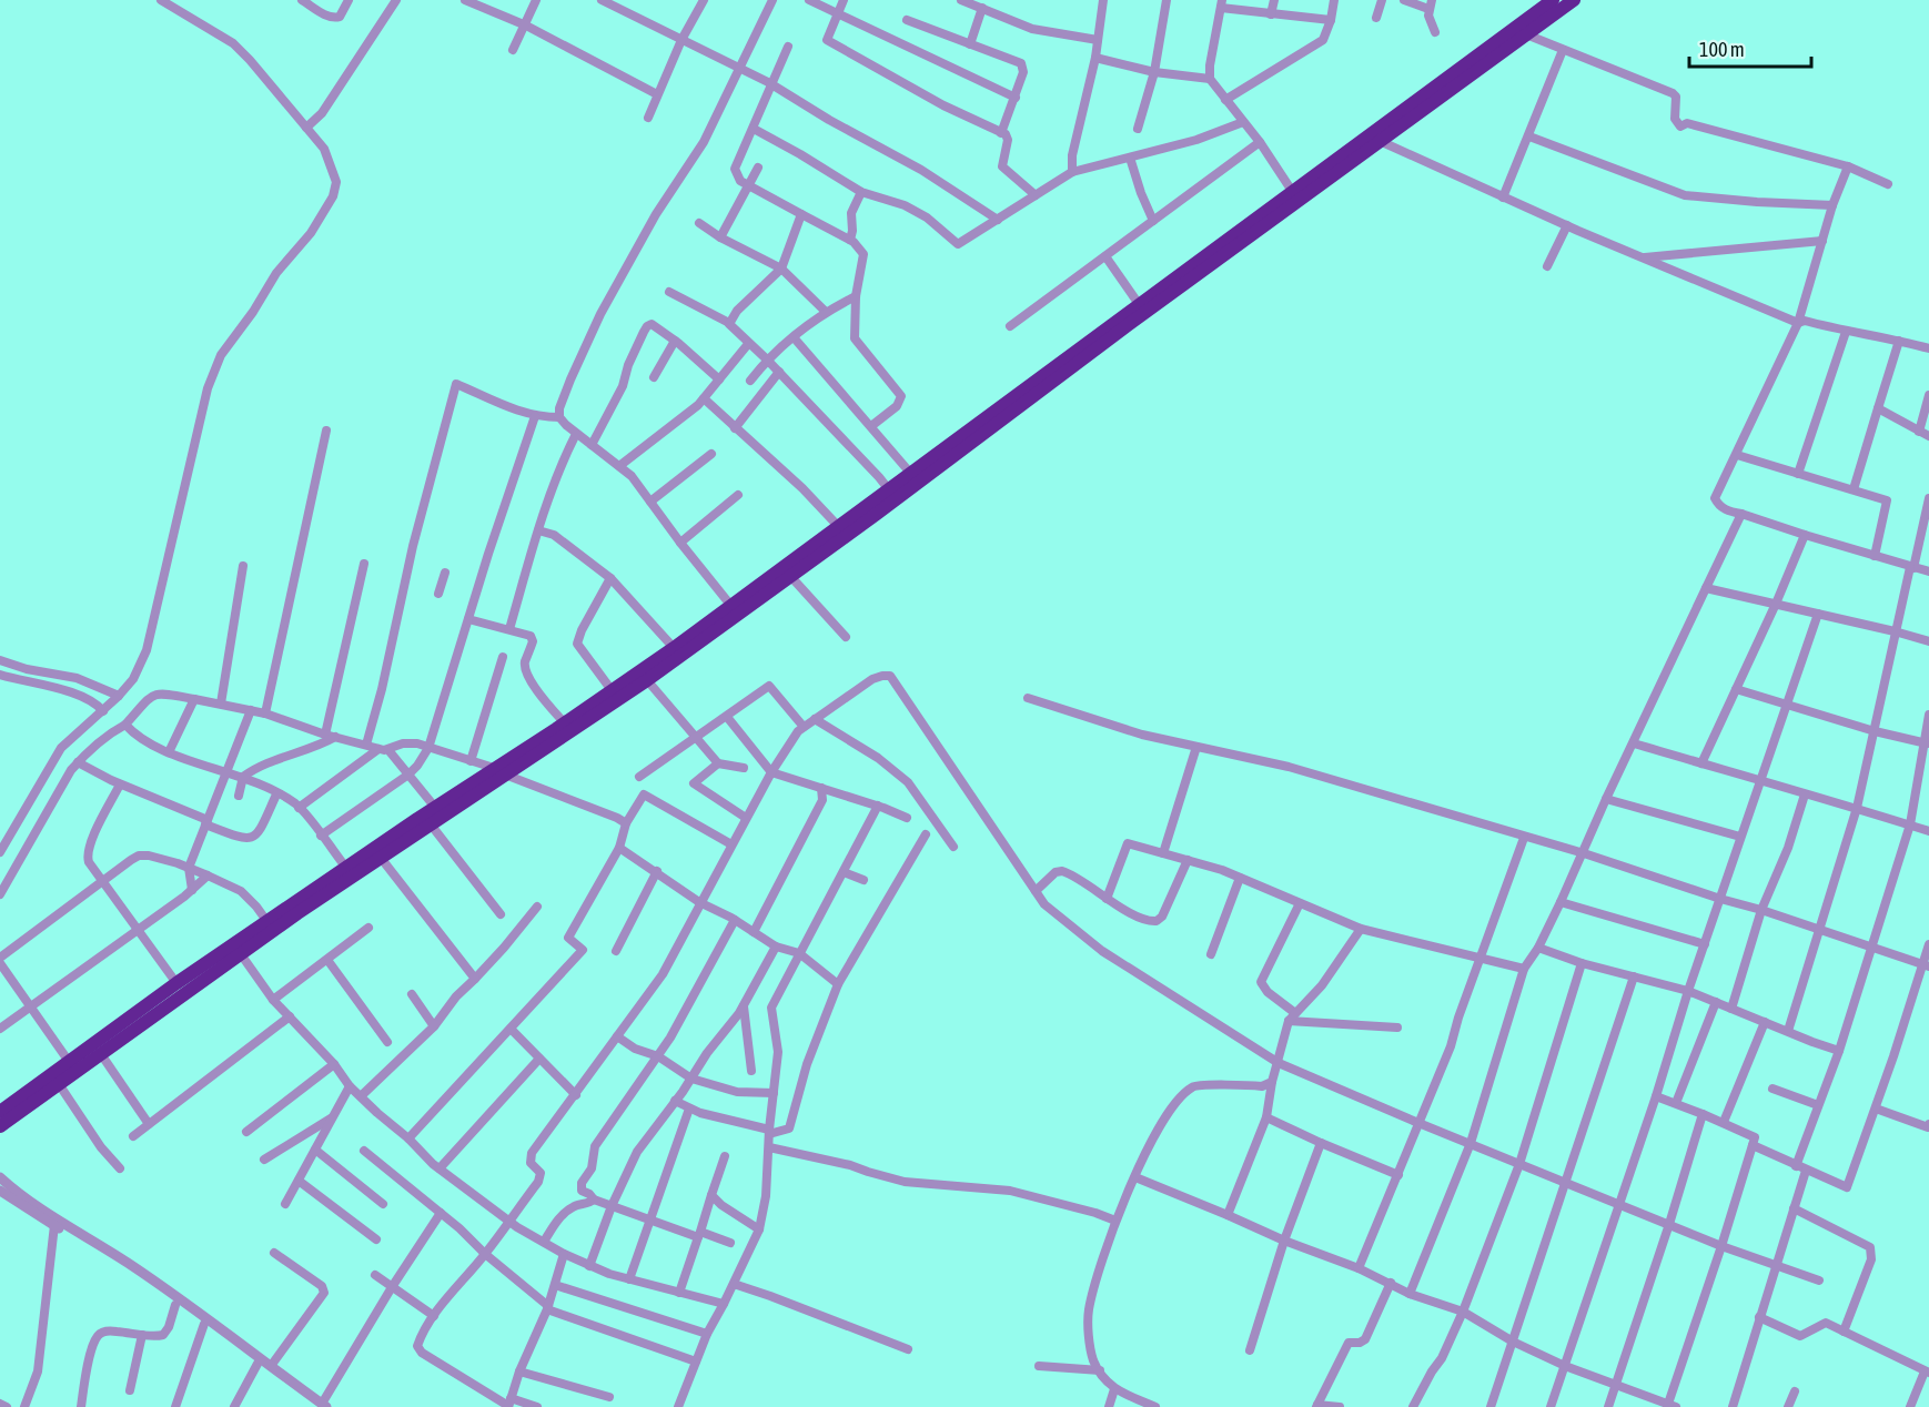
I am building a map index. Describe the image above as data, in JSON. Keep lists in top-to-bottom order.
{
  "scale_bar": "100 m"
}
